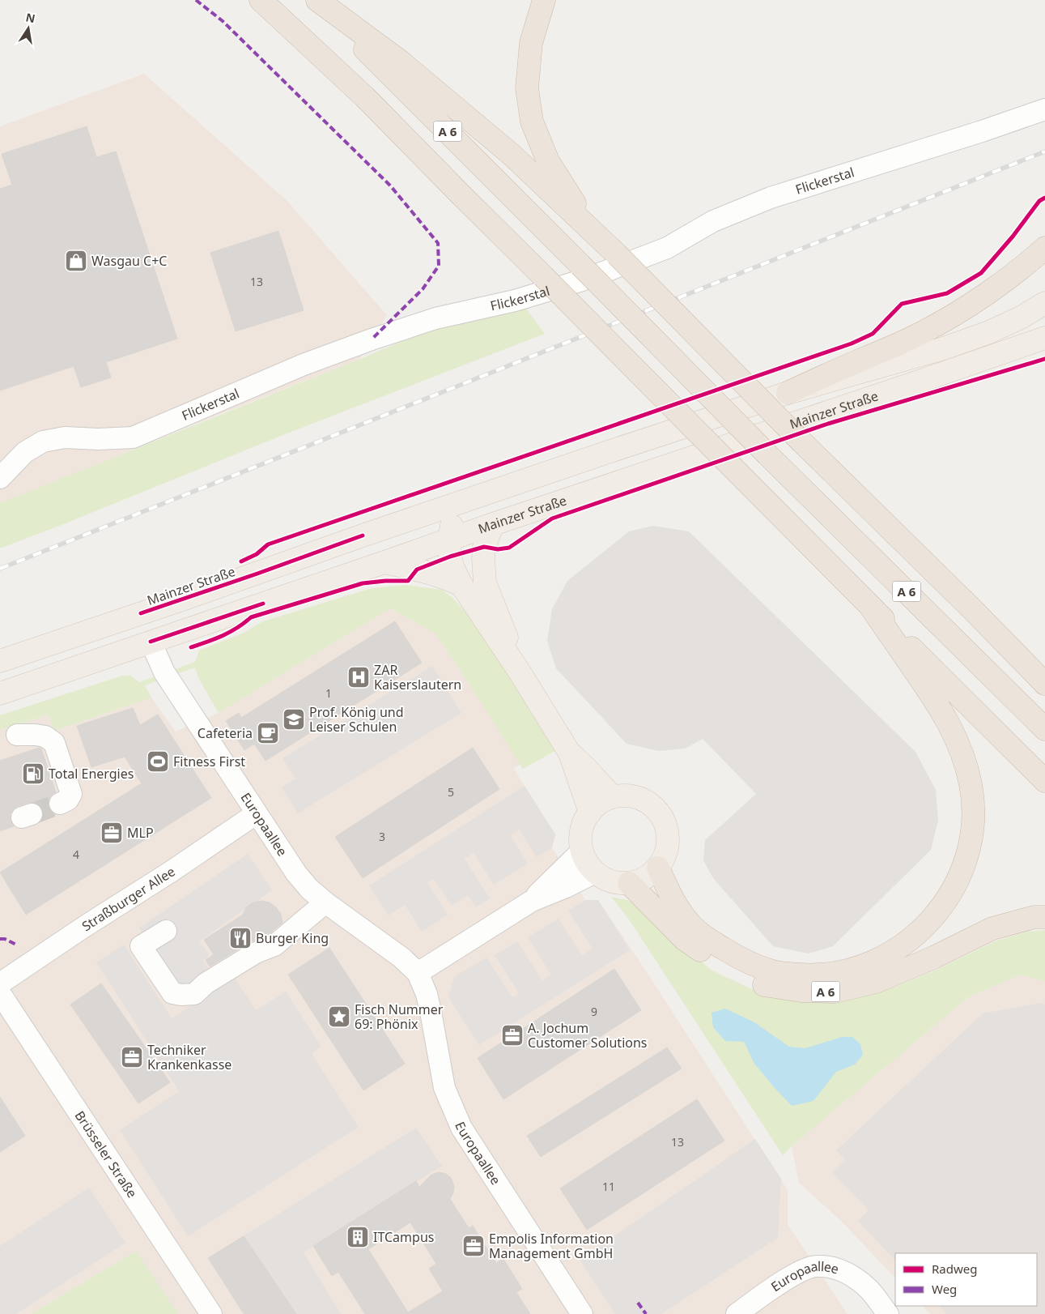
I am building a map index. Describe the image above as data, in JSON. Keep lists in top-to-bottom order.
{
  "streets": {
    "highway": ["A 6"],
    "main road": ["Mainzer Straße"],
    "street": [
      "Flickerstal",
      "Europaallee",
      "Straßburger Allee",
      "Brüsseler Straße"
    ]
  },
  "crossings": [
    ["Mainzer Straße", "Europaallee"],
    ["Europaallee", "Straßburger Allee"]
  ],
  "places": {
    "shop": ["Wasgau C+C"],
    "hospital": ["ZAR Kaiserslautern"],
    "school or university": ["Prof. König und Leiser Schulen"],
    "cafe": ["Cafeteria"],
    "sports": ["Fitness First"],
    "fuel station": ["Total Energies"],
    "office": [
      "MLP",
      "A. Jochum Customer Solutions",
      "Techniker Krankenkasse",
      "Empolis Information Management GmbH"
    ],
    "restaurant": ["Burger King"],
    "place": ["Fisch Nummer 69: Phönix"],
    "building": ["ITCampus"]
  },
  "house_numbers": [
    "13",
    "1",
    "5",
    "3",
    "4",
    "9",
    "13",
    "11"
  ],
  "legend": ["Radweg", "Weg"],
  "north": "top"
}
